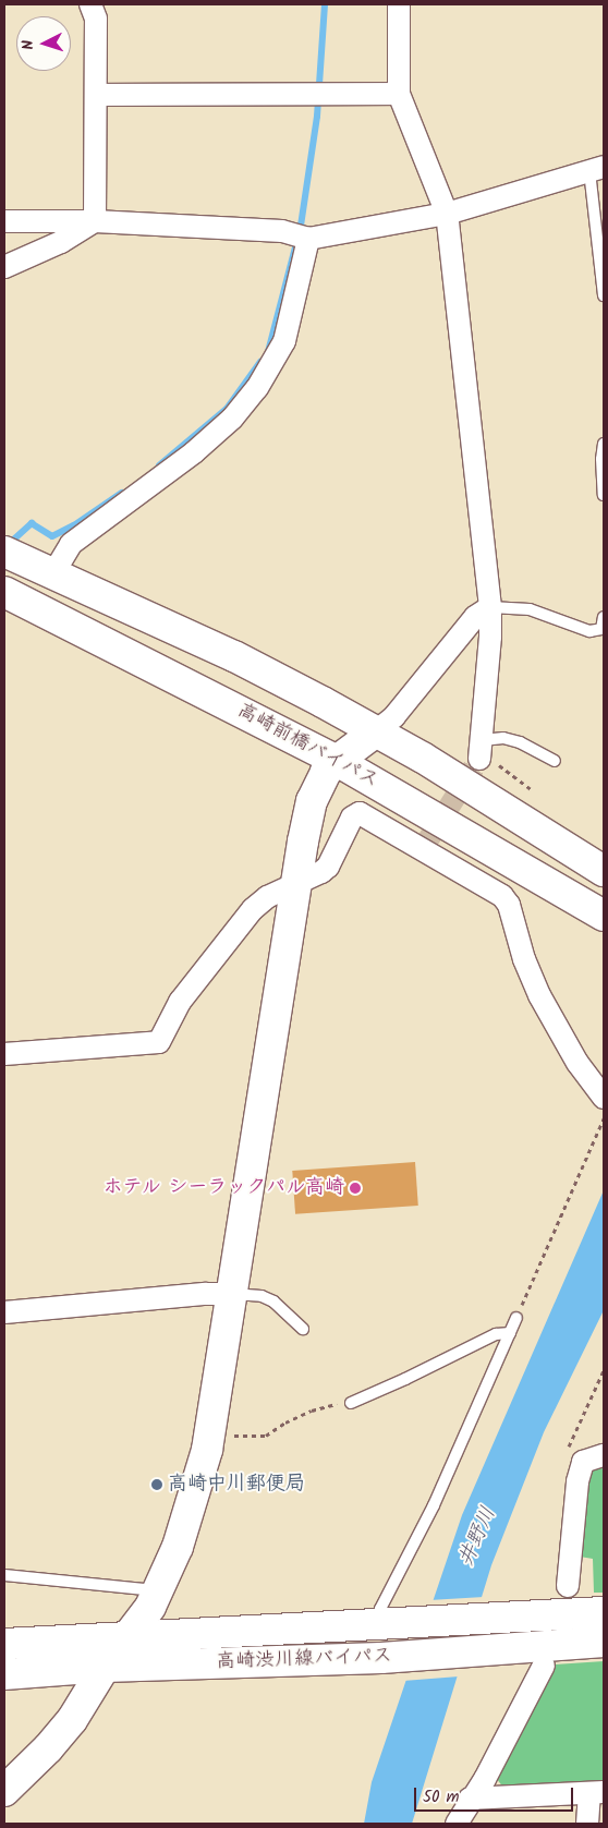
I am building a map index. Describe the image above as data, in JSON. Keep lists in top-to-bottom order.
{
  "streets": {
    "main road": ["高崎前橋バイパス", "高崎渋川線バイパス"]
  },
  "water": ["井野川"],
  "places": ["ホテル シーラックパル高崎", "高崎中川郵便局"],
  "scale_bar": "50 m",
  "north": "left"
}
